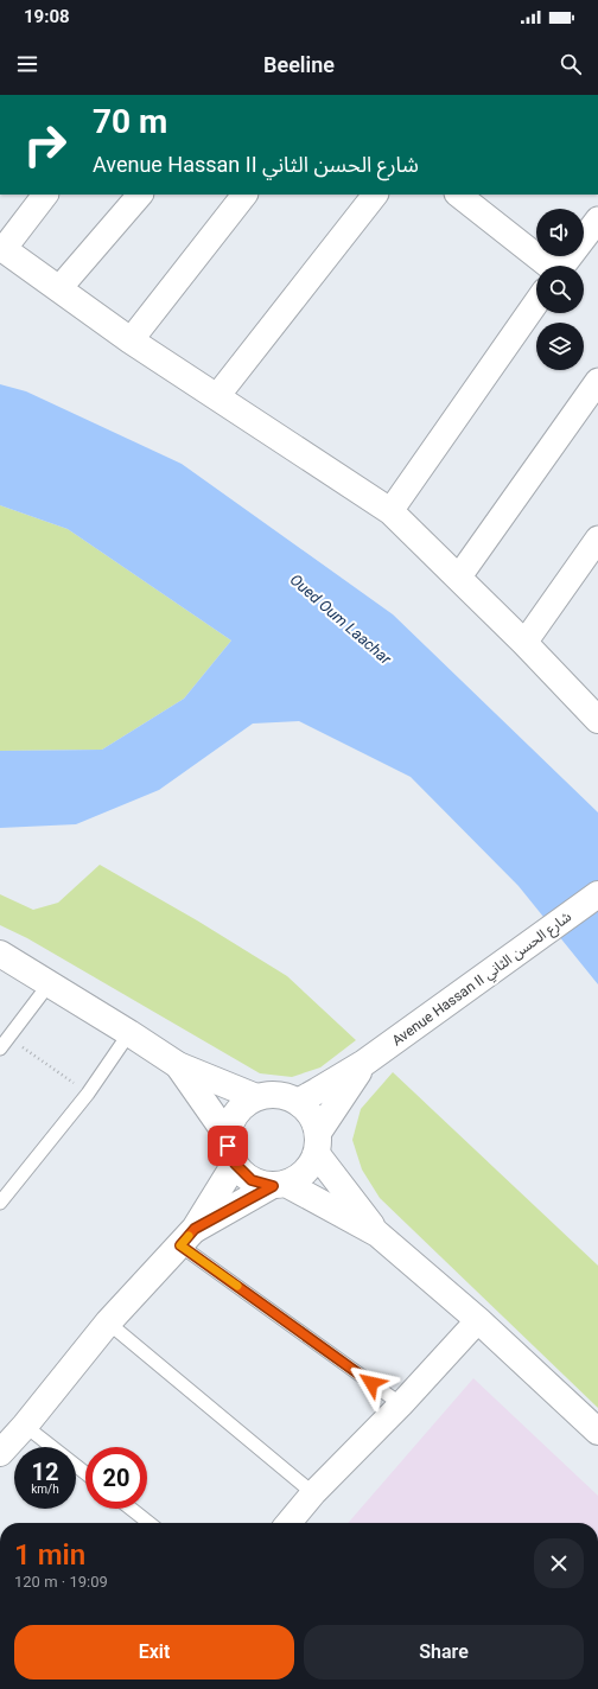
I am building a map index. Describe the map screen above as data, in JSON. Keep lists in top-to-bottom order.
{
  "streets": {
    "main road": ["Avenue Hassan II شارع الحسن الثاني"]
  },
  "water": ["Oued Oum Laachar"],
  "page": {
    "status": "19:08",
    "header": "Beeline",
    "turn": ["70 m", "Avenue Hassan II شارع الحسن الثاني"],
    "speed": "12 km/h",
    "limit": "20",
    "heading": ["1 min", "120 m · 19:09"],
    "buttons": ["Exit", "Share"]
  }
}
